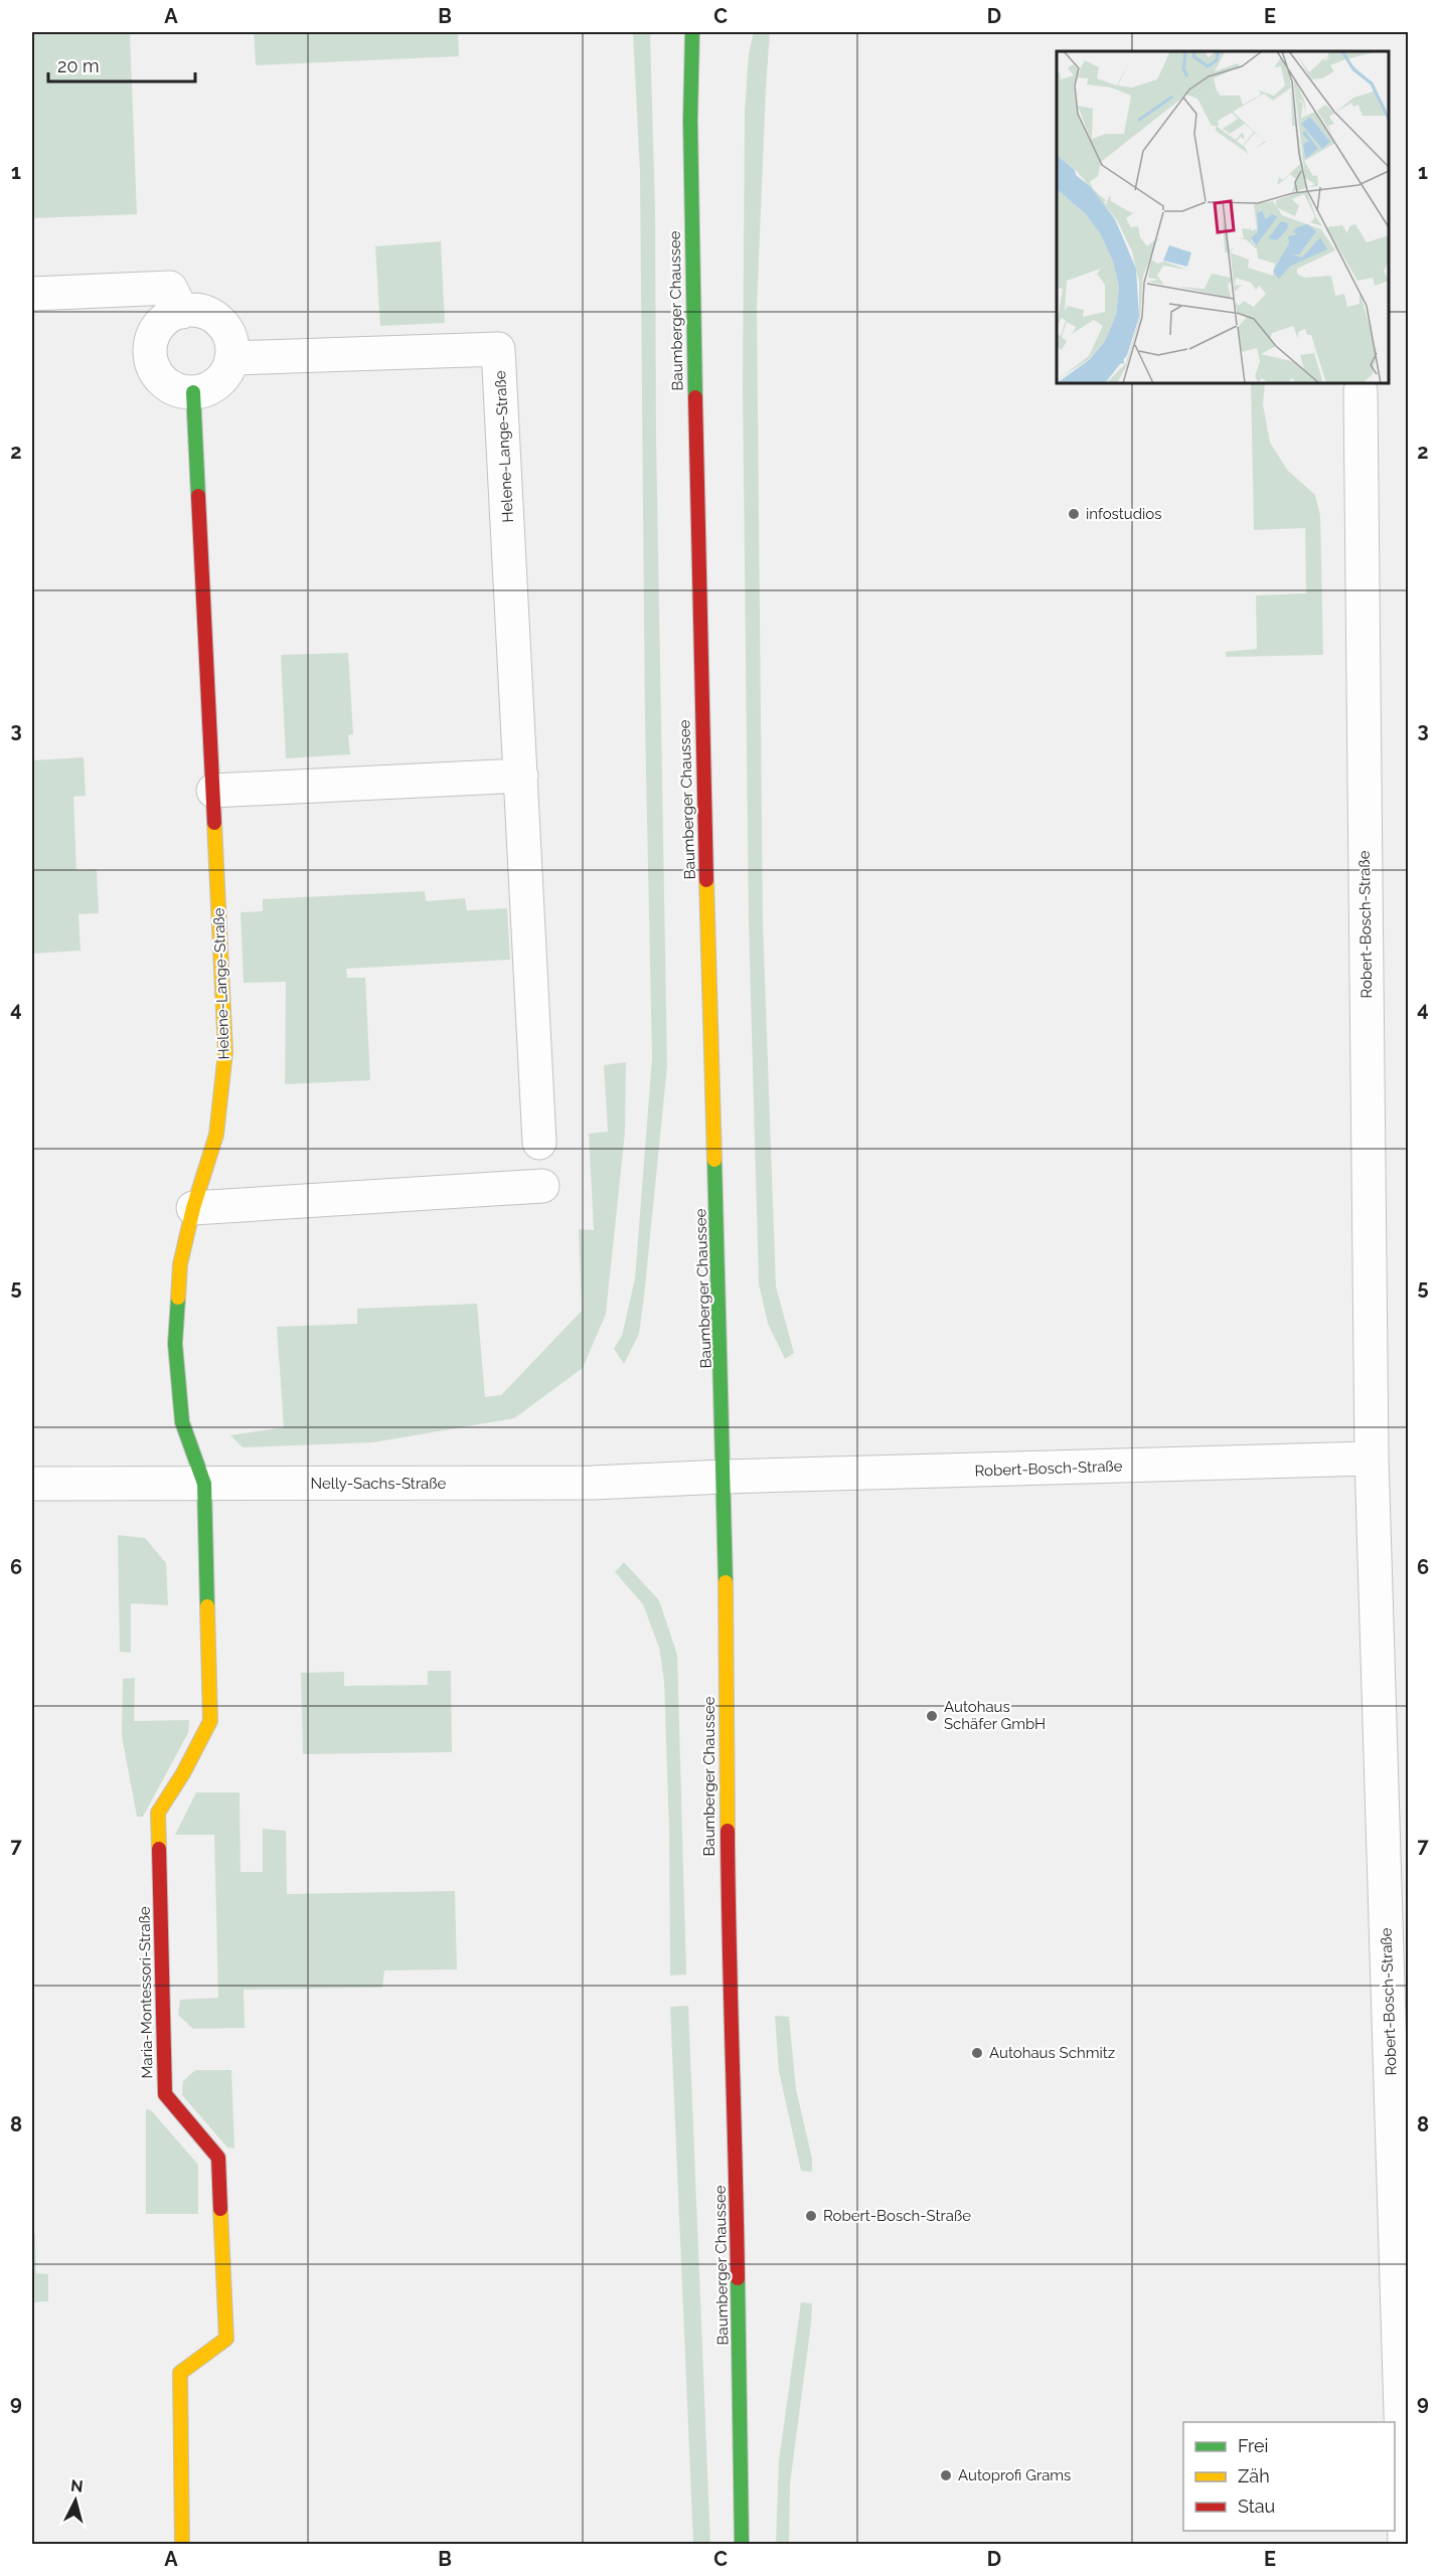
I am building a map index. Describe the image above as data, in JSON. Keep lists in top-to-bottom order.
{
  "streets": {
    "street": [
      "Baumberger Chaussee",
      "Helene-Lange-Straße",
      "Robert-Bosch-Straße",
      "Nelly-Sachs-Straße",
      "Maria-Montessori-Straße"
    ]
  },
  "crossings": [
    ["Baumberger Chaussee", "Robert-Bosch-Straße"],
    ["Baumberger Chaussee", "Nelly-Sachs-Straße"],
    ["Helene-Lange-Straße", "Nelly-Sachs-Straße"],
    ["Helene-Lange-Straße", "Maria-Montessori-Straße"],
    ["Robert-Bosch-Straße", "Nelly-Sachs-Straße"],
    ["Nelly-Sachs-Straße", "Maria-Montessori-Straße"]
  ],
  "places": [
    "infostudios",
    "Autohaus Schäfer GmbH",
    "Autohaus Schmitz",
    "Robert-Bosch-Straße",
    "Autoprofi Grams"
  ],
  "legend": ["Frei", "Zäh", "Stau"],
  "scale_bar": "20 m",
  "north": "top",
  "grid": {
    "columns": [
      "A",
      "B",
      "C",
      "D",
      "E"
    ],
    "rows": [
      "1",
      "2",
      "3",
      "4",
      "5",
      "6",
      "7",
      "8",
      "9"
    ]
  }
}
